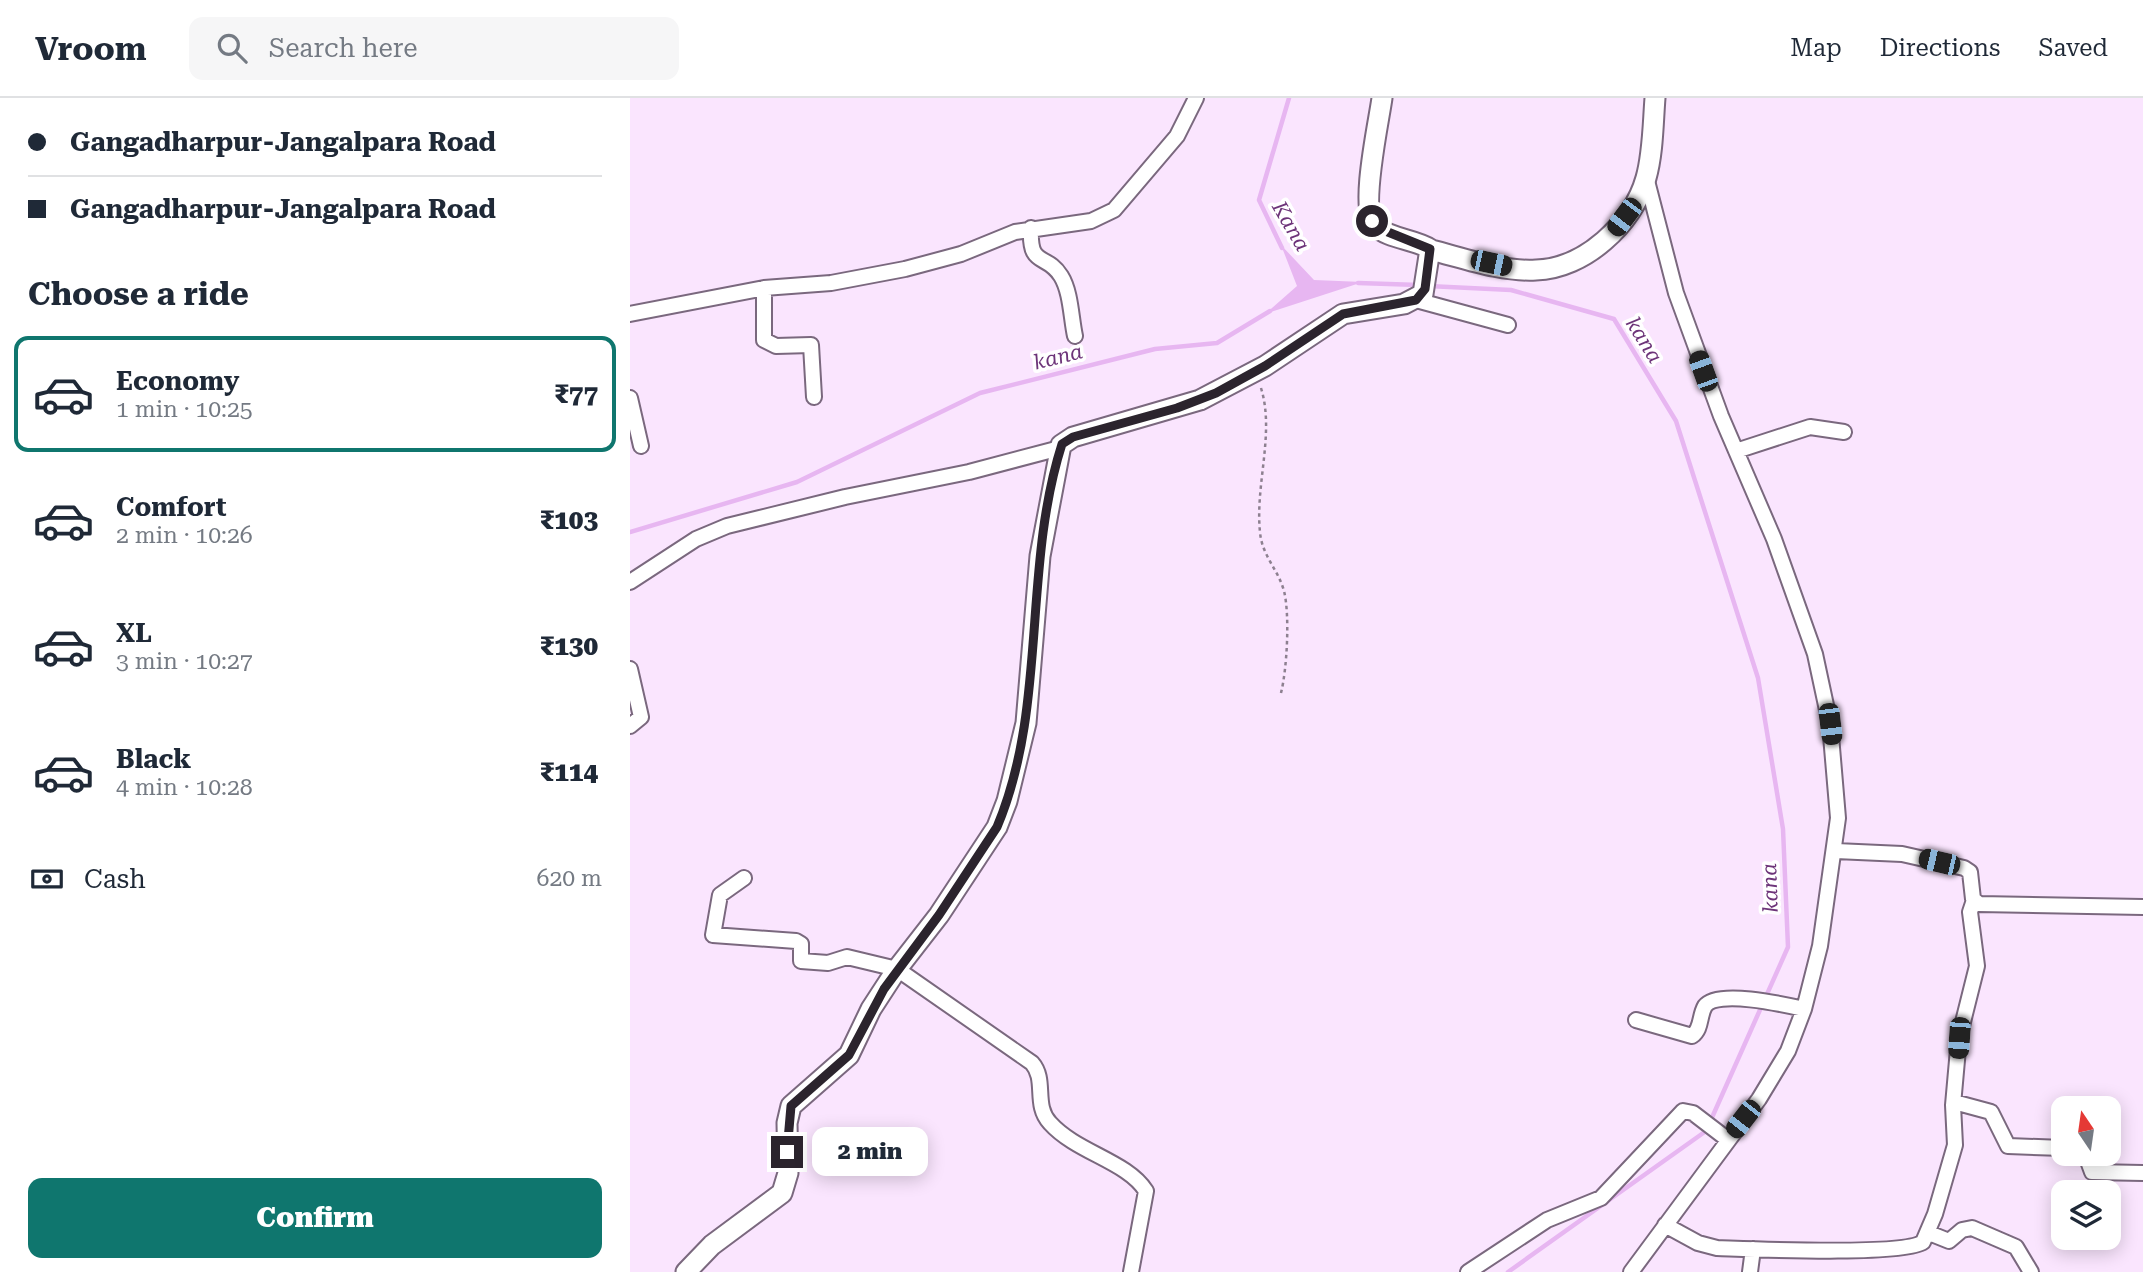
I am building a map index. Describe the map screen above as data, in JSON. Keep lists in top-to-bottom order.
{
  "water": ["Kana", "kana"],
  "north": "top",
  "page": {
    "header": "Vroom",
    "search": "Search here",
    "nav": ["Map", "Directions", "Saved"],
    "banner": ["Gangadharpur-Jangalpara Road", "Gangadharpur-Jangalpara Road"],
    "heading": "Choose a ride",
    "list": [
      {
        "name": "Economy",
        "note": "1 min · 10:25",
        "value": "₹77"
      },
      {
        "name": "Comfort",
        "note": "2 min · 10:26",
        "value": "₹103"
      },
      {
        "name": "XL",
        "note": "3 min · 10:27",
        "value": "₹130"
      },
      {
        "name": "Black",
        "note": "4 min · 10:28",
        "value": "₹114"
      }
    ],
    "pay": ["Cash", "620 m"],
    "bubble": "2 min",
    "buttons": "Confirm"
  }
}
